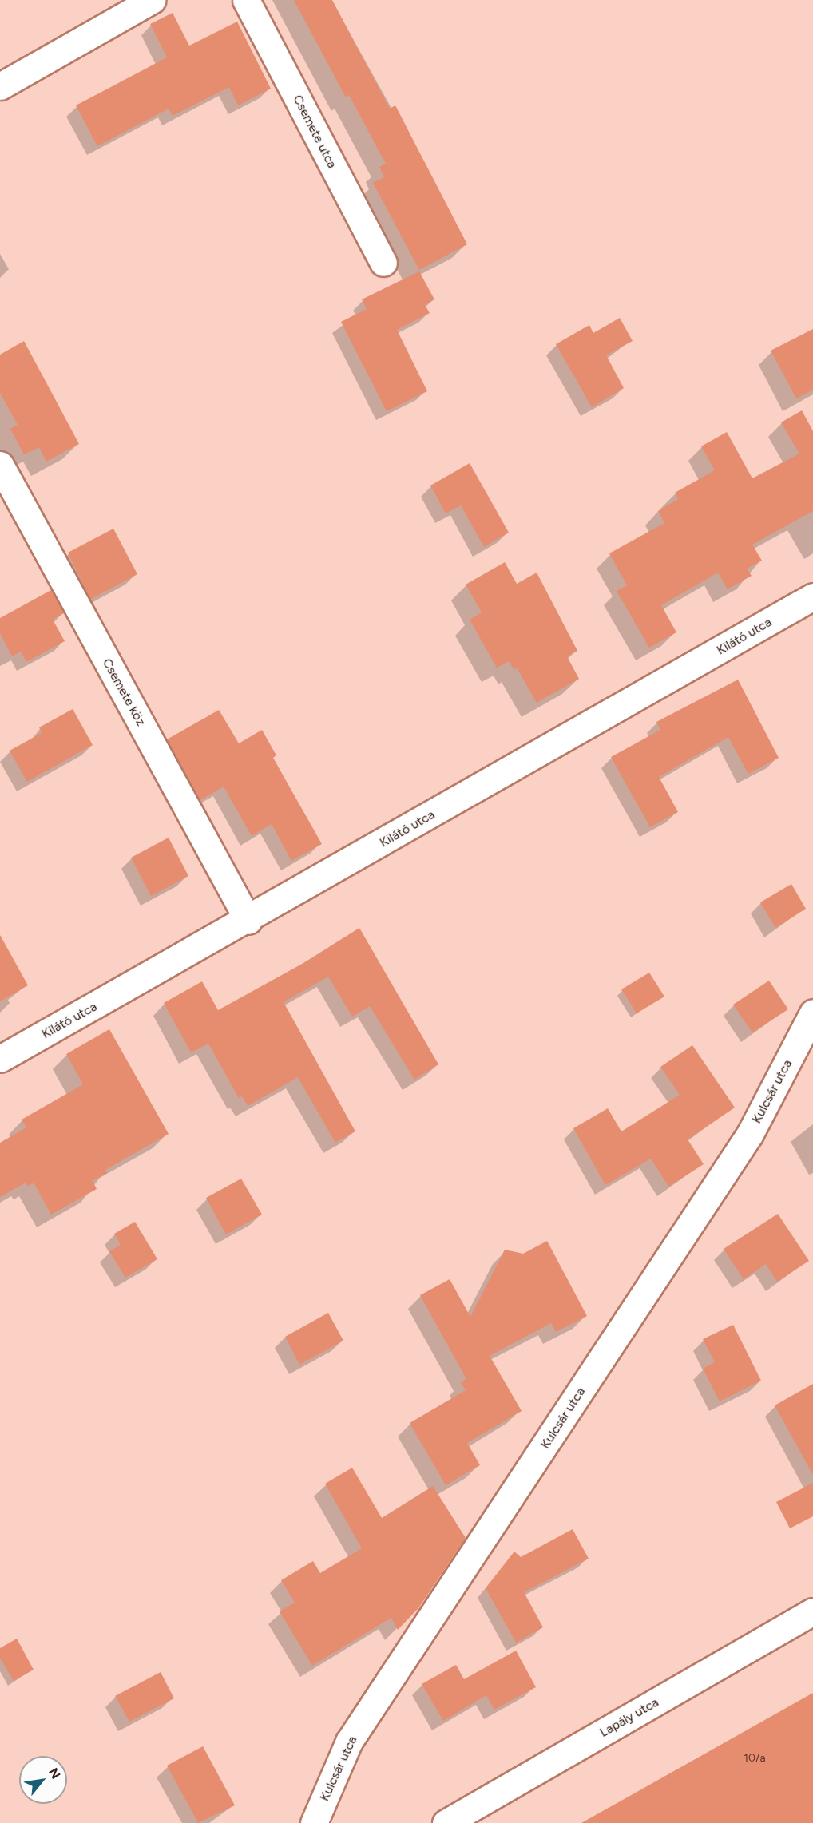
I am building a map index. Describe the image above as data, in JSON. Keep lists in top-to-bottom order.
{
  "streets": {
    "street": [
      "Csemete utca",
      "Kilátó utca",
      "Csemete köz",
      "Kulcsár utca",
      "Lapály utca"
    ]
  },
  "crossings": [
    ["Kilátó utca", "Csemete köz"]
  ],
  "house_numbers": ["10/a"],
  "north": "top right"
}
